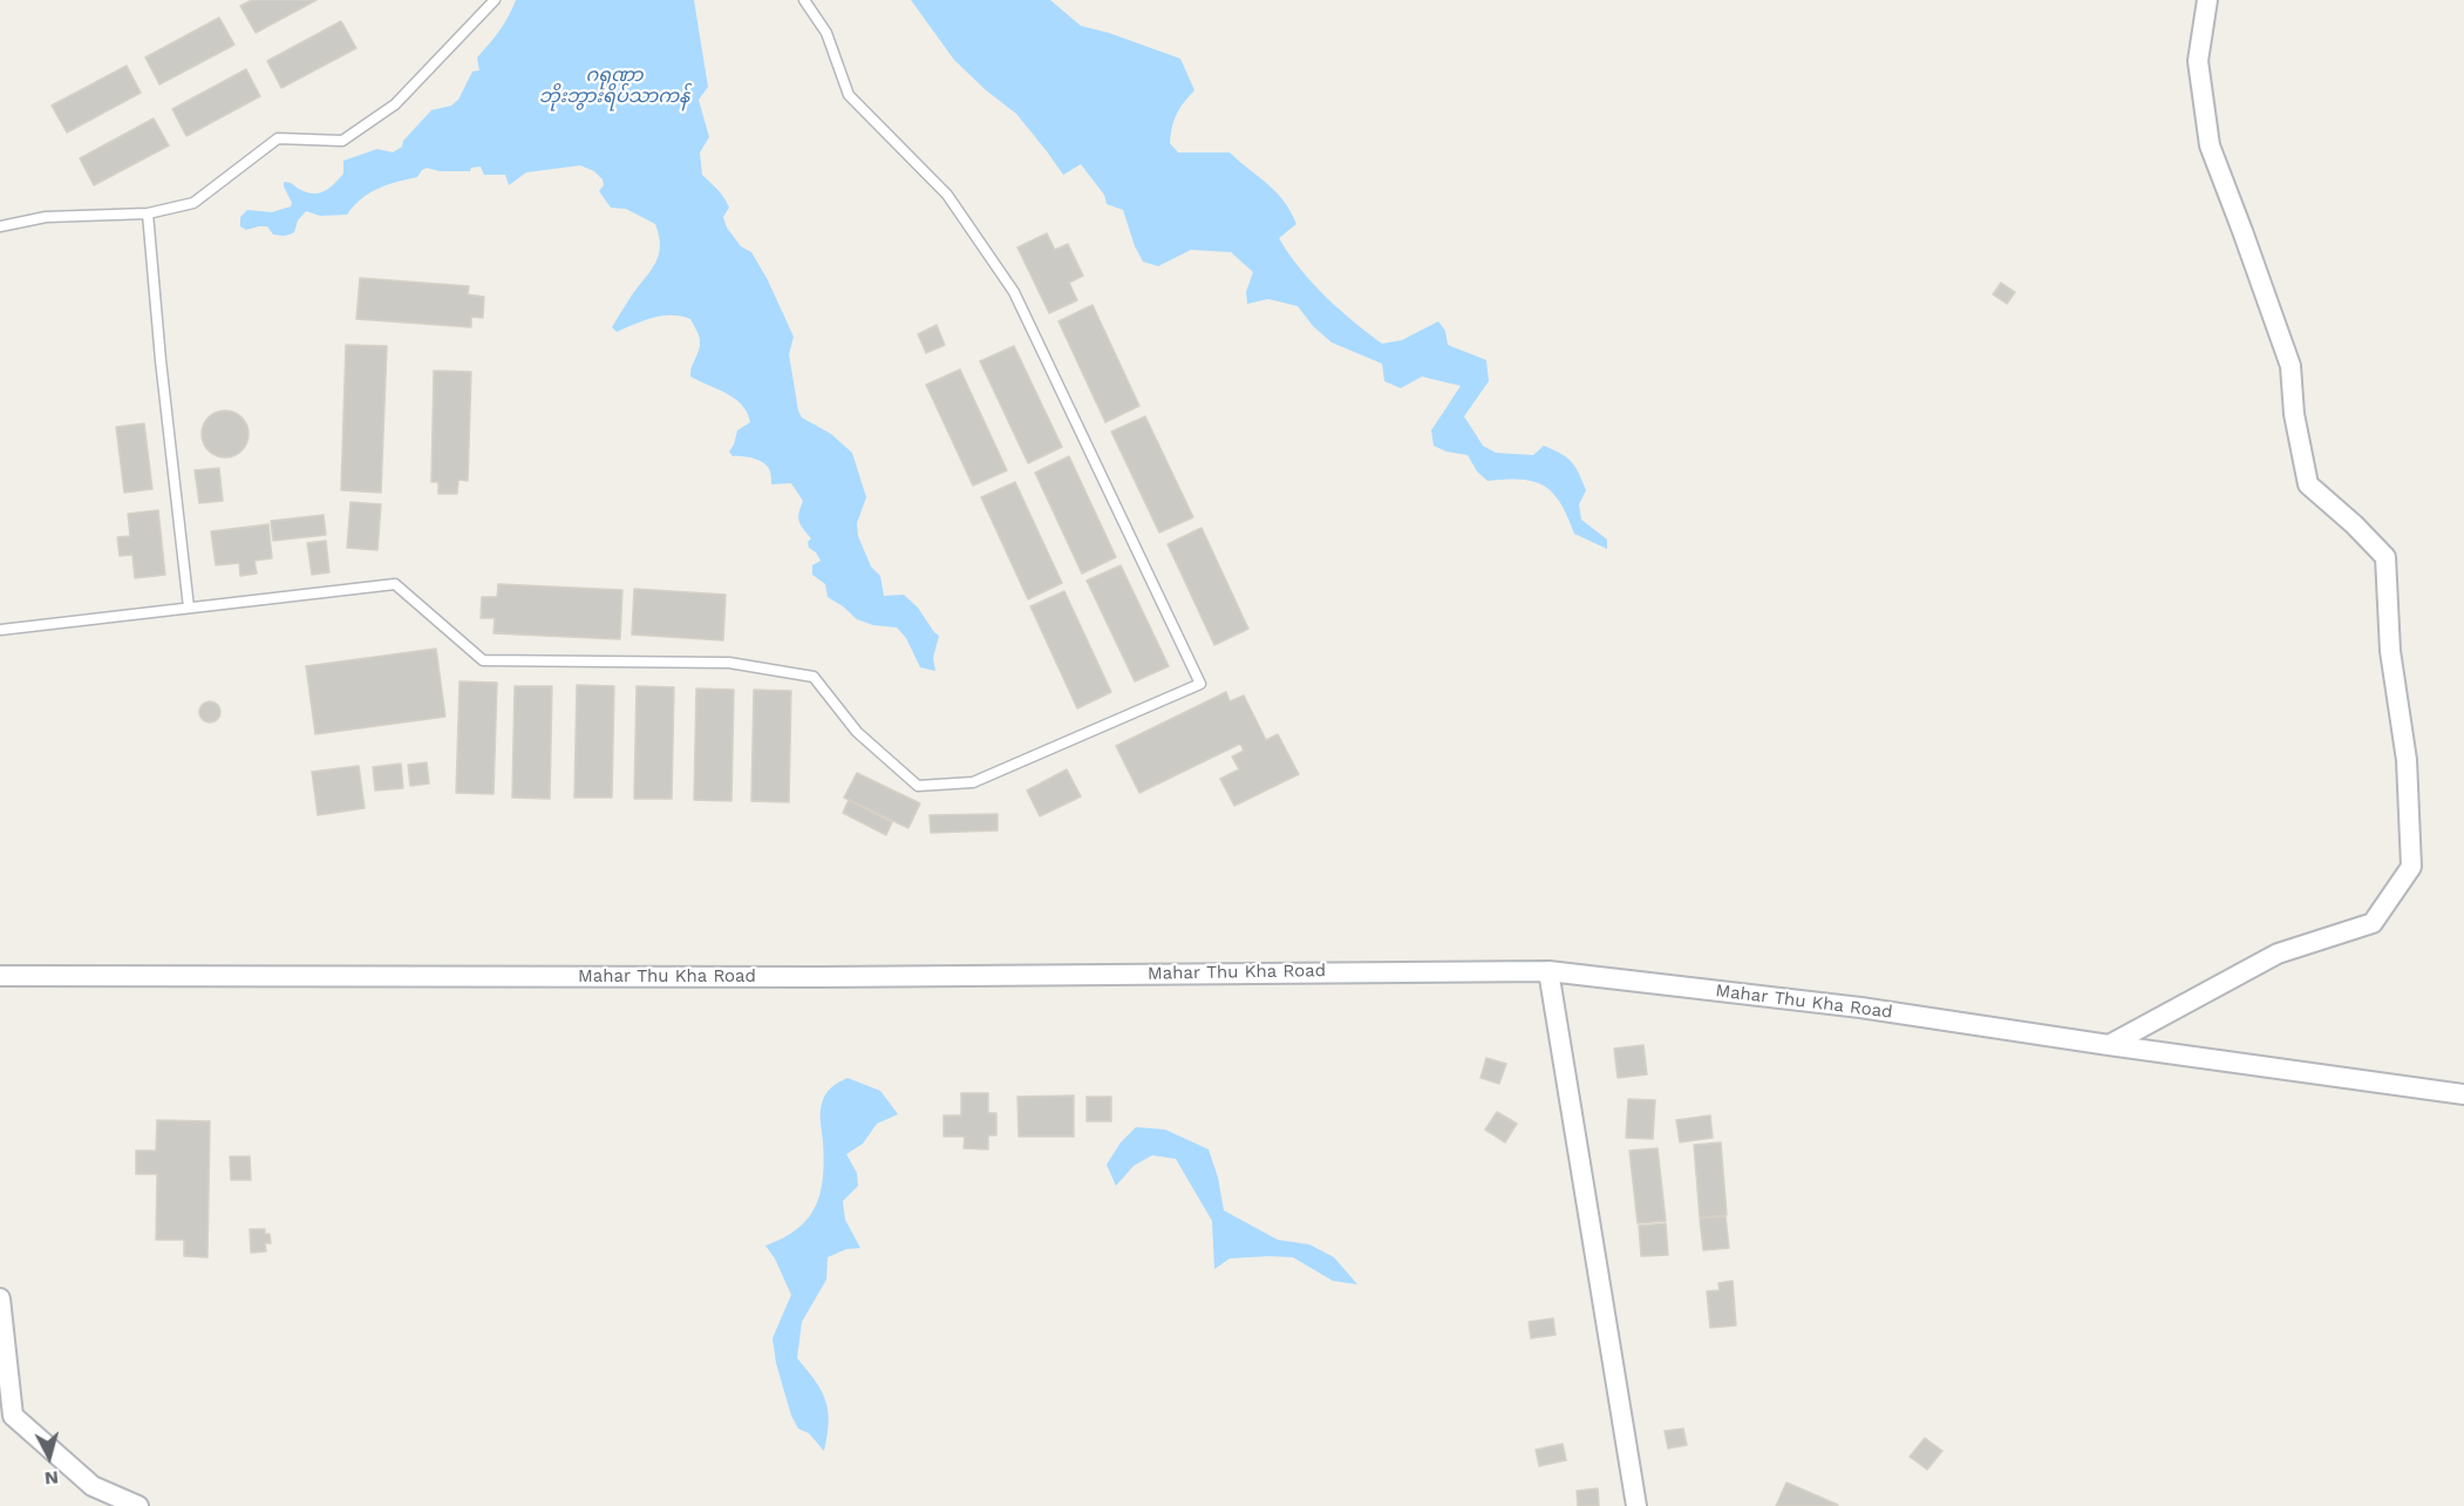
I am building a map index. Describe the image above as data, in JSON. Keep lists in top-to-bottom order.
{
  "streets": {
    "street": ["Mahar Thu Kha Road"]
  },
  "water": ["ဂရုဏာ ဘိုးဘွားရိပ်သာကန်"],
  "north": "bottom"
}
